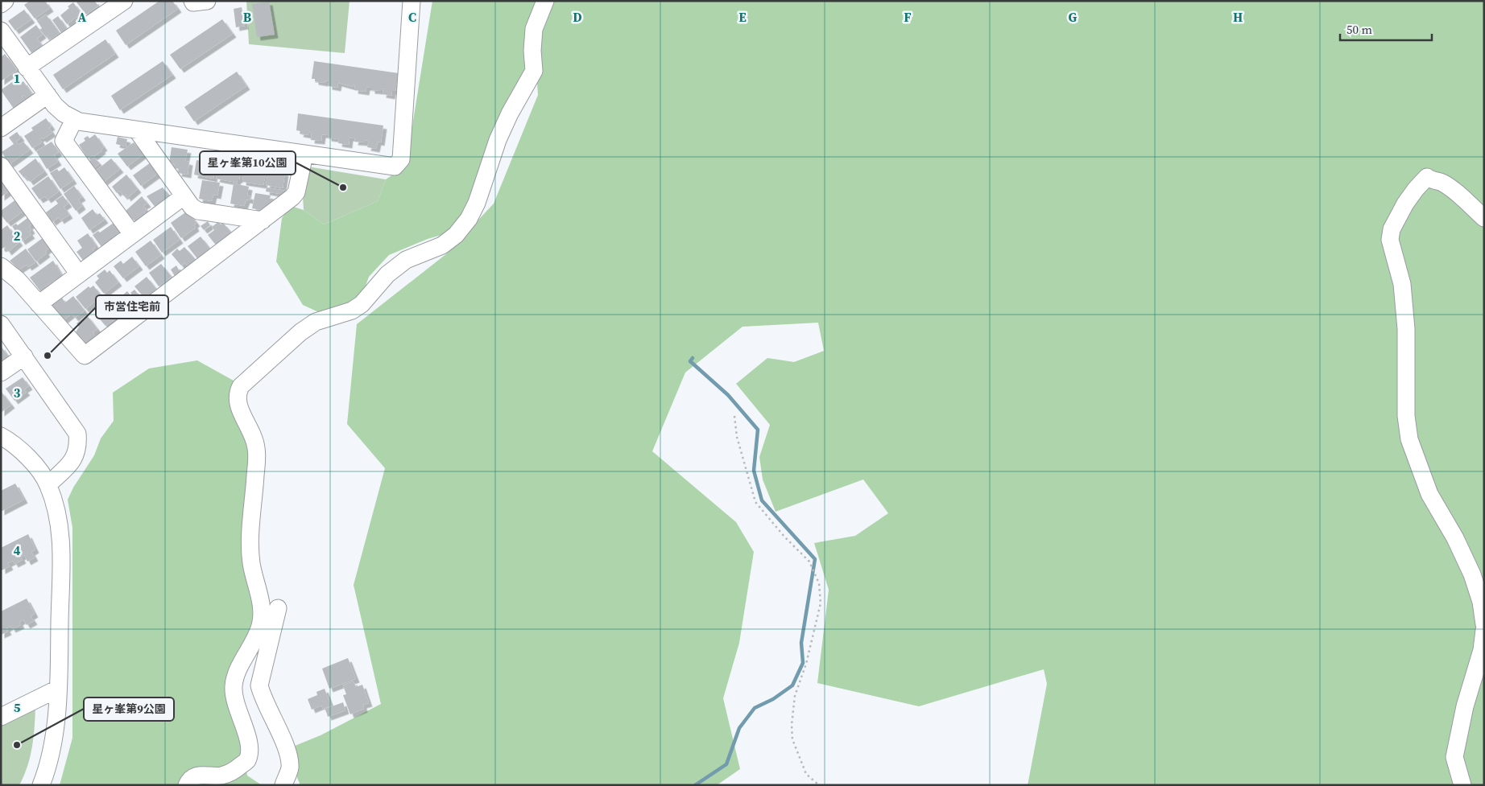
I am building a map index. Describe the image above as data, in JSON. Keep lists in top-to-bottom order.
{
  "places": ["星ヶ峯第10公園", "市営住宅前", "星ヶ峯第9公園"],
  "scale_bar": "50 m",
  "grid": {
    "columns": [
      "A",
      "B",
      "C",
      "D",
      "E",
      "F",
      "G",
      "H"
    ],
    "rows": [
      "1",
      "2",
      "3",
      "4",
      "5"
    ]
  }
}
